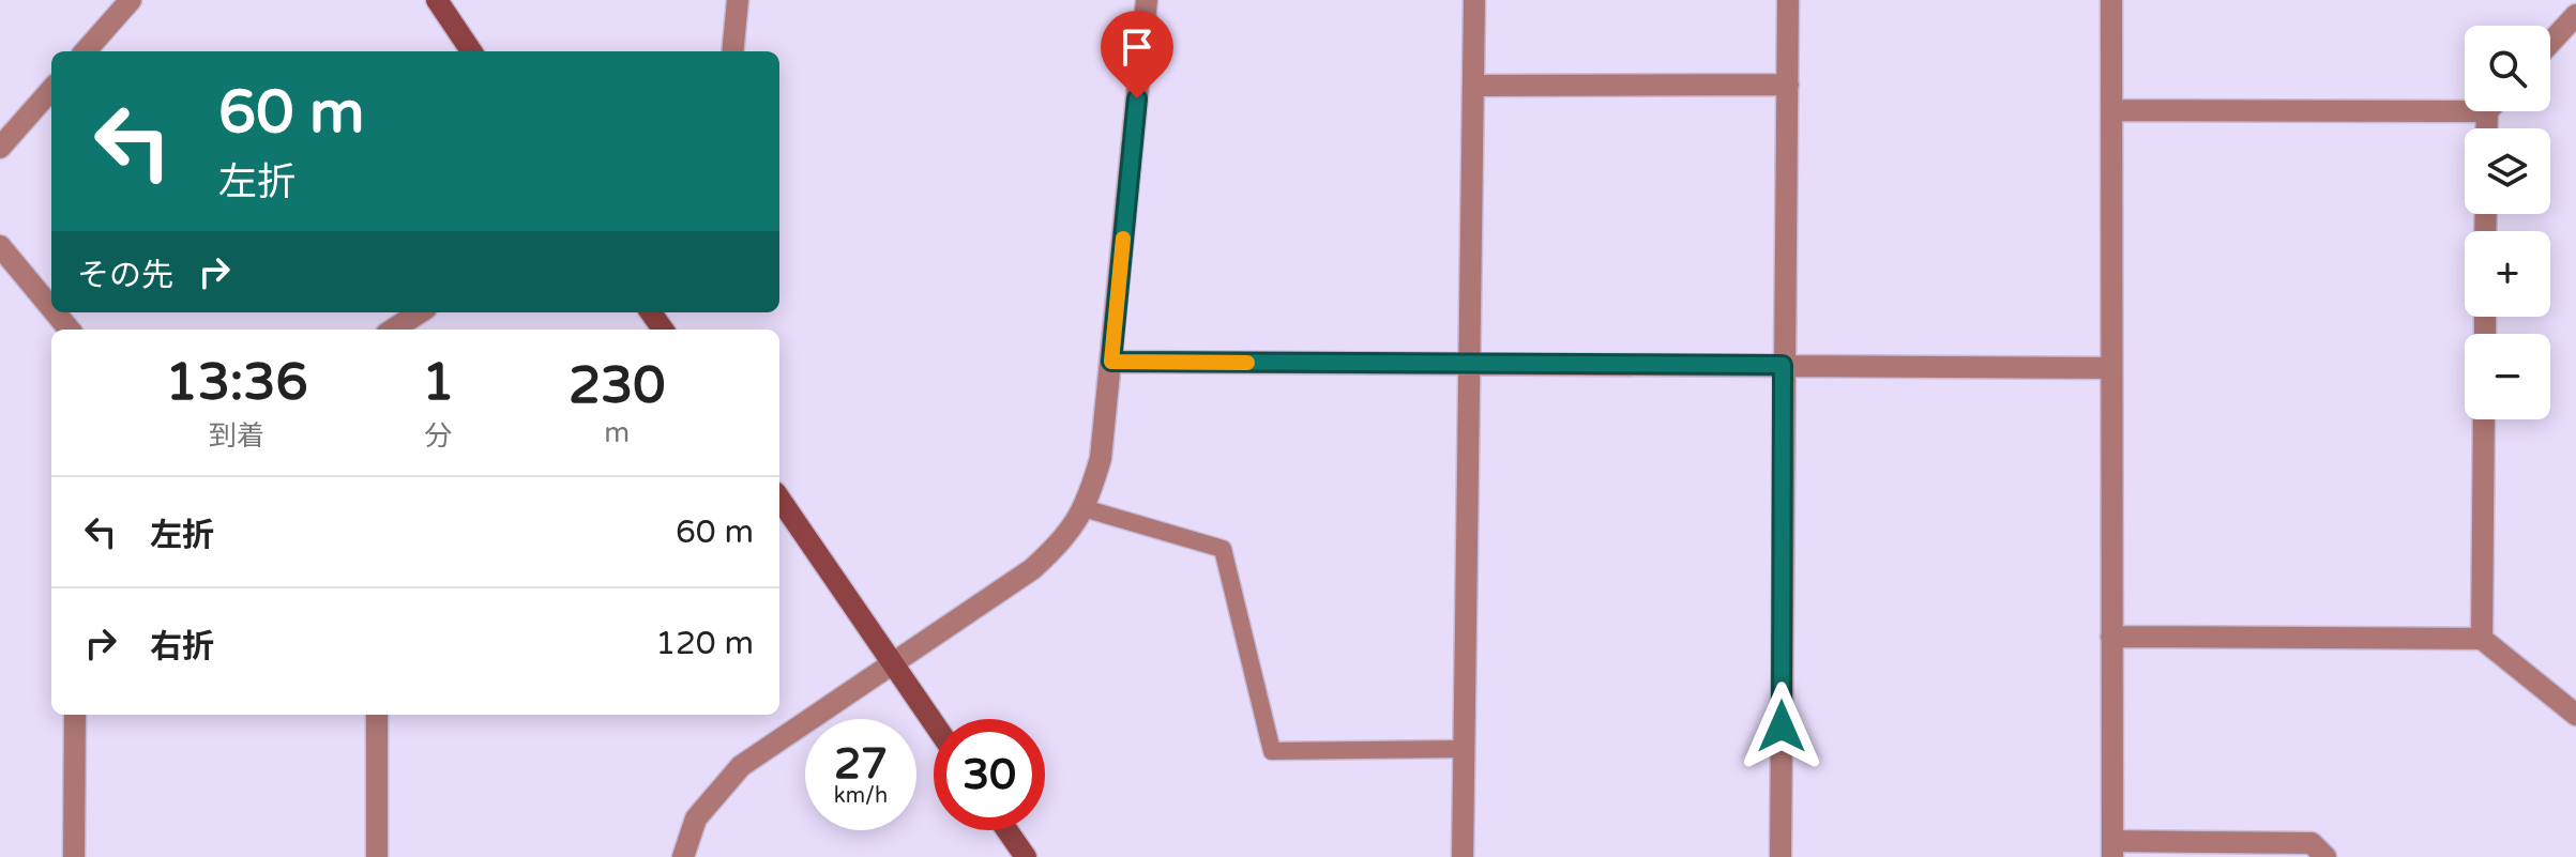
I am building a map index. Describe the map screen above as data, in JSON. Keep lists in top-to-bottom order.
{
  "page": {
    "map_buttons": ["+", "−"],
    "turn": ["60 m", "左折"],
    "then": "その先",
    "eta": [
      "13:36",
      "到着",
      "1",
      "分",
      "230",
      "m"
    ],
    "list": [
      {
        "name": "左折",
        "value": "60 m"
      },
      {
        "name": "右折",
        "value": "120 m"
      }
    ],
    "speed": "27 km/h",
    "limit": "30"
  }
}
